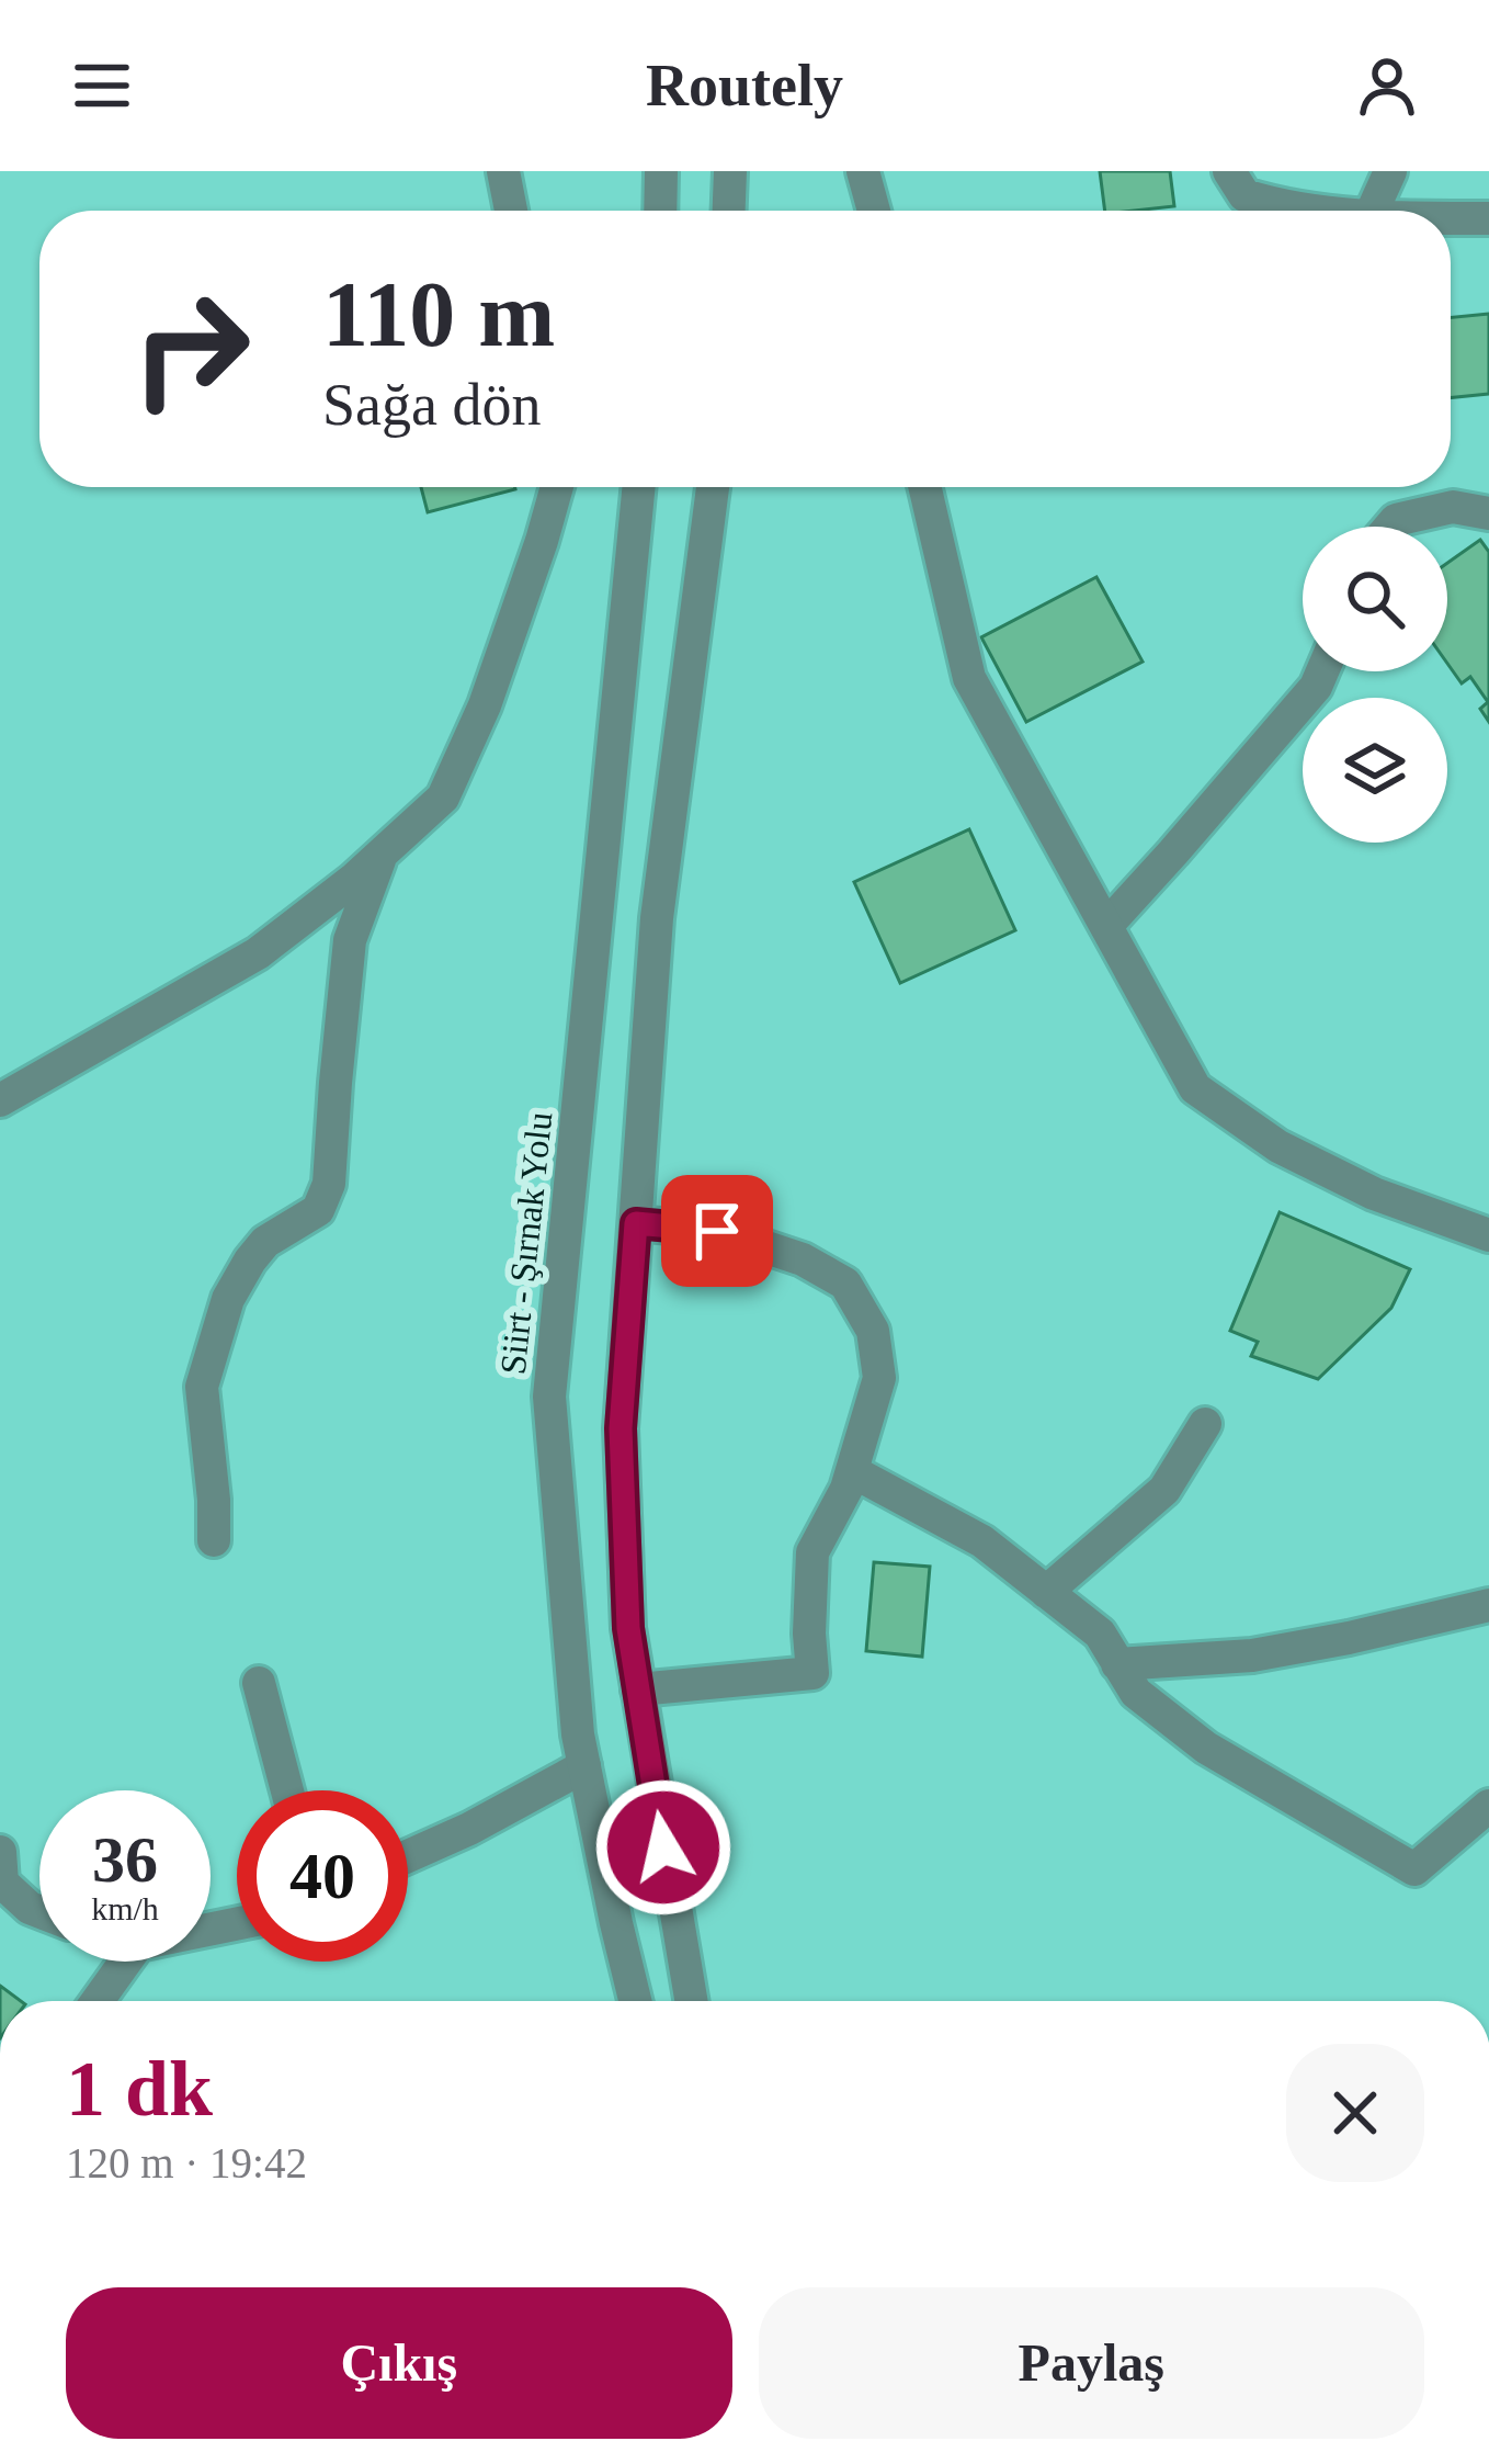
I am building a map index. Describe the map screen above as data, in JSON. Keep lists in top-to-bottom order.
{
  "streets": {
    "street": ["Siirt - Şırnak Yolu"]
  },
  "page": {
    "header": "Routely",
    "turn": ["110 m", "Sağa dön"],
    "speed": "36 km/h",
    "limit": "40",
    "heading": ["1 dk", "120 m · 19:42"],
    "buttons": ["Çıkış", "Paylaş"]
  }
}
